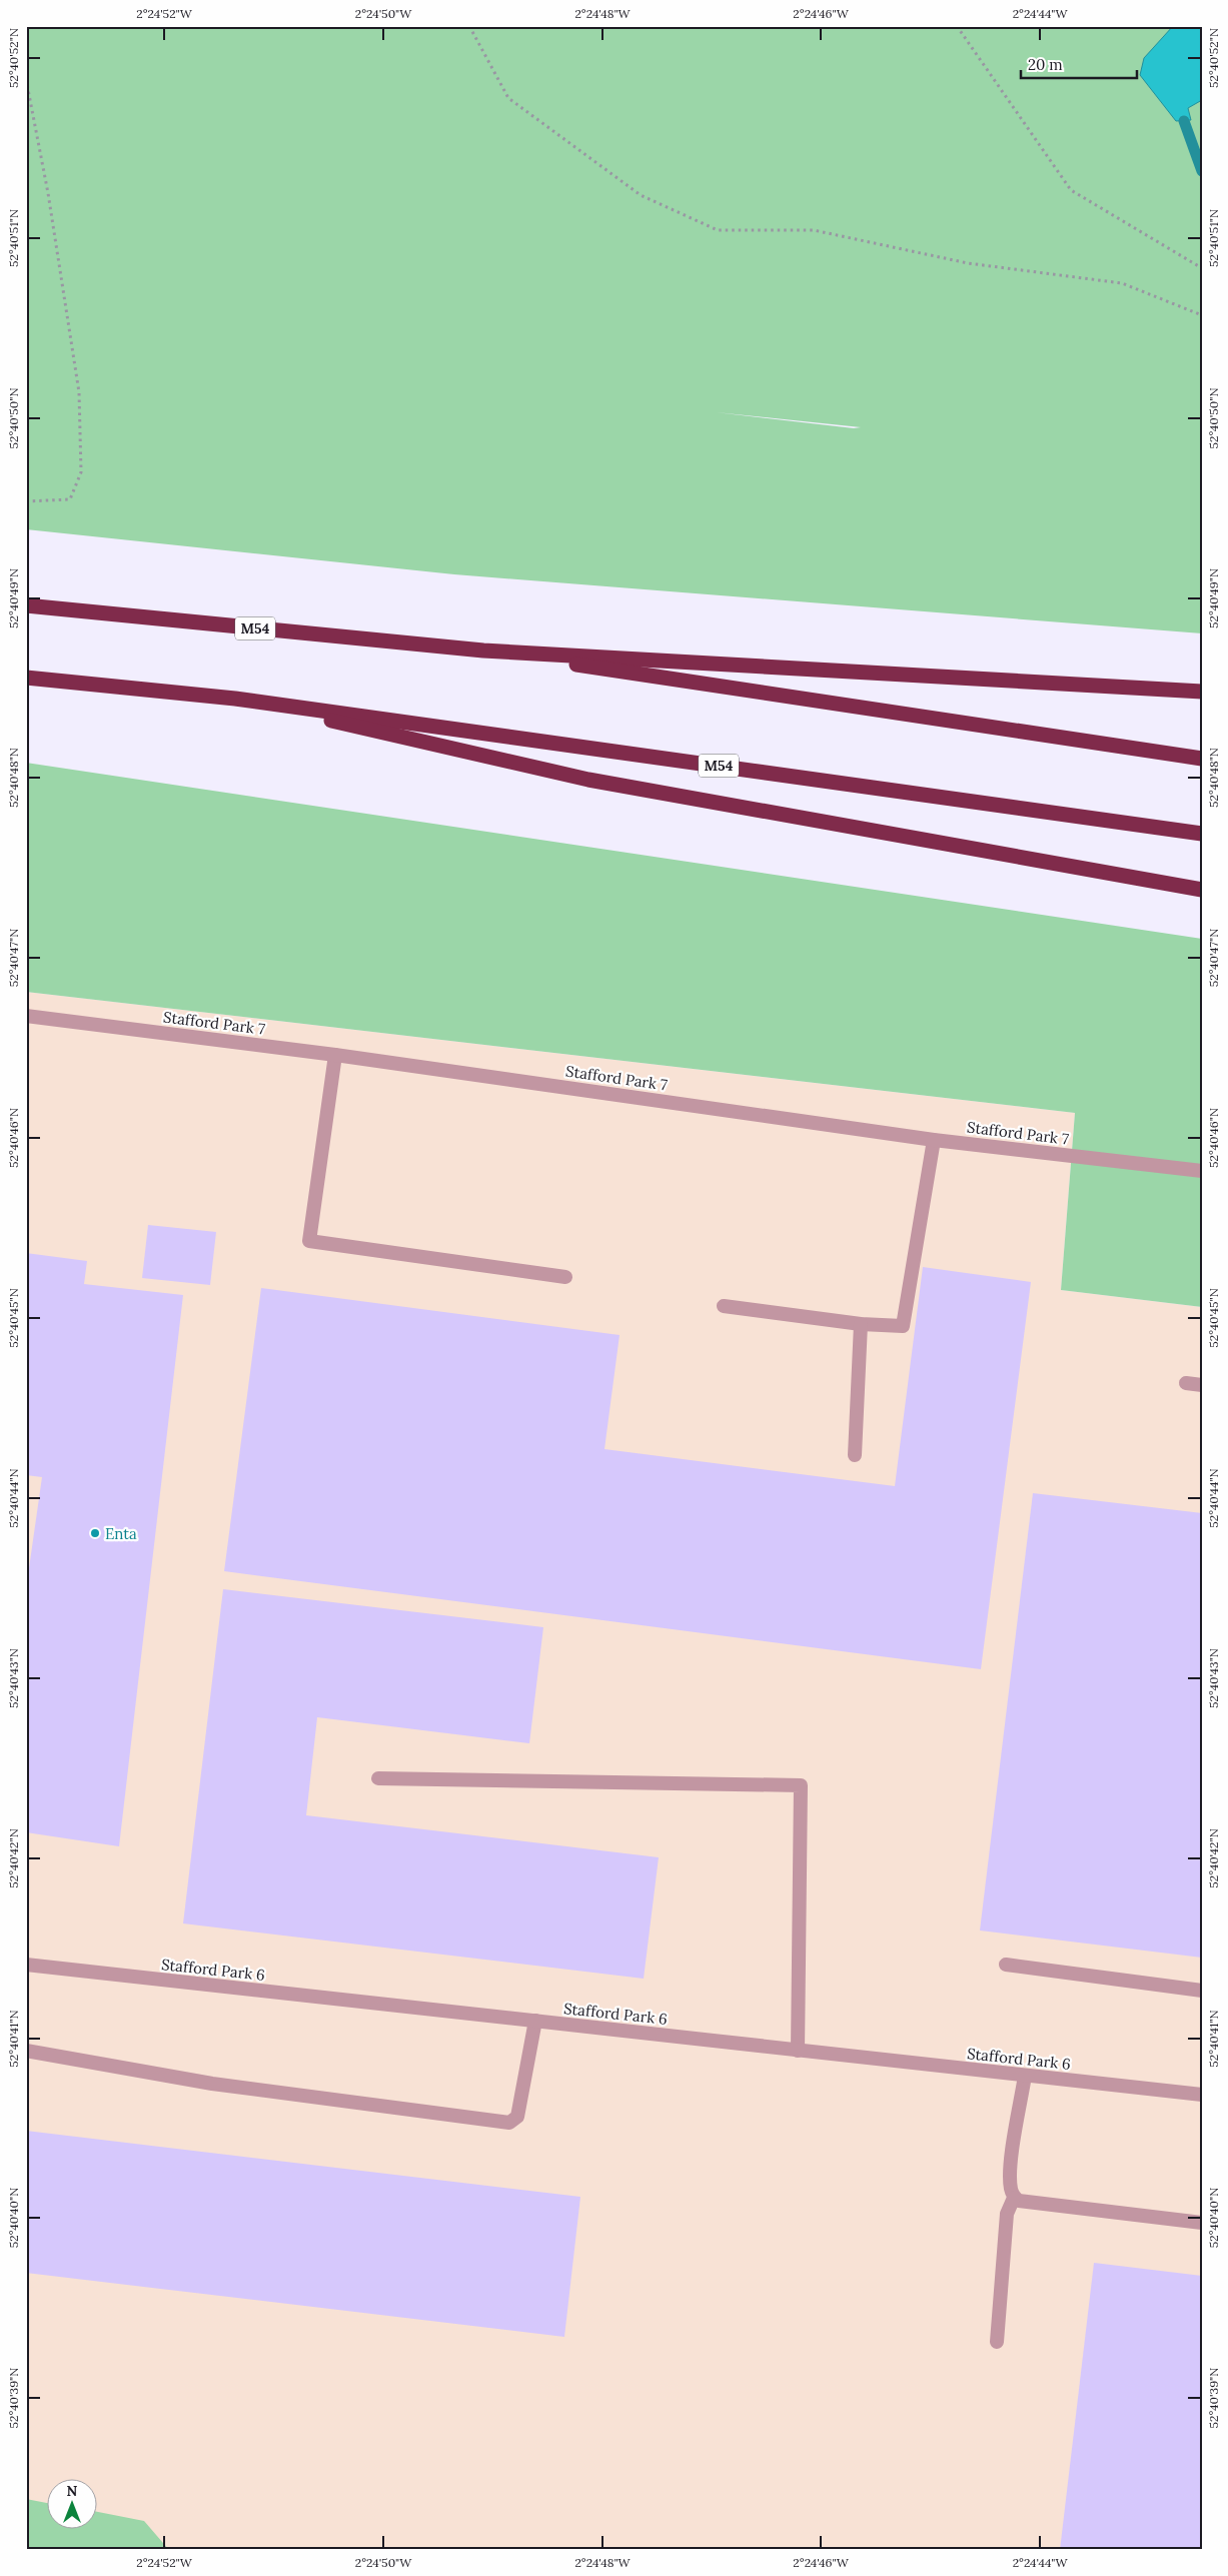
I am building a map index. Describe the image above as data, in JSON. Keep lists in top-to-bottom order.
{
  "streets": {
    "highway": ["M54"],
    "street": ["Stafford Park 7", "Stafford Park 6"]
  },
  "places": ["Enta"],
  "scale_bar": "20 m",
  "north": "top",
  "coordinates": [
    "2°24'52\"W",
    "2°24'50\"W",
    "2°24'48\"W",
    "2°24'46\"W",
    "2°24'44\"W",
    "52°40'52\"N",
    "52°40'51\"N",
    "52°40'50\"N",
    "52°40'49\"N",
    "52°40'48\"N",
    "52°40'47\"N",
    "52°40'46\"N",
    "52°40'45\"N",
    "52°40'44\"N",
    "52°40'43\"N",
    "52°40'42\"N",
    "52°40'41\"N",
    "52°40'40\"N",
    "52°40'39\"N"
  ]
}
